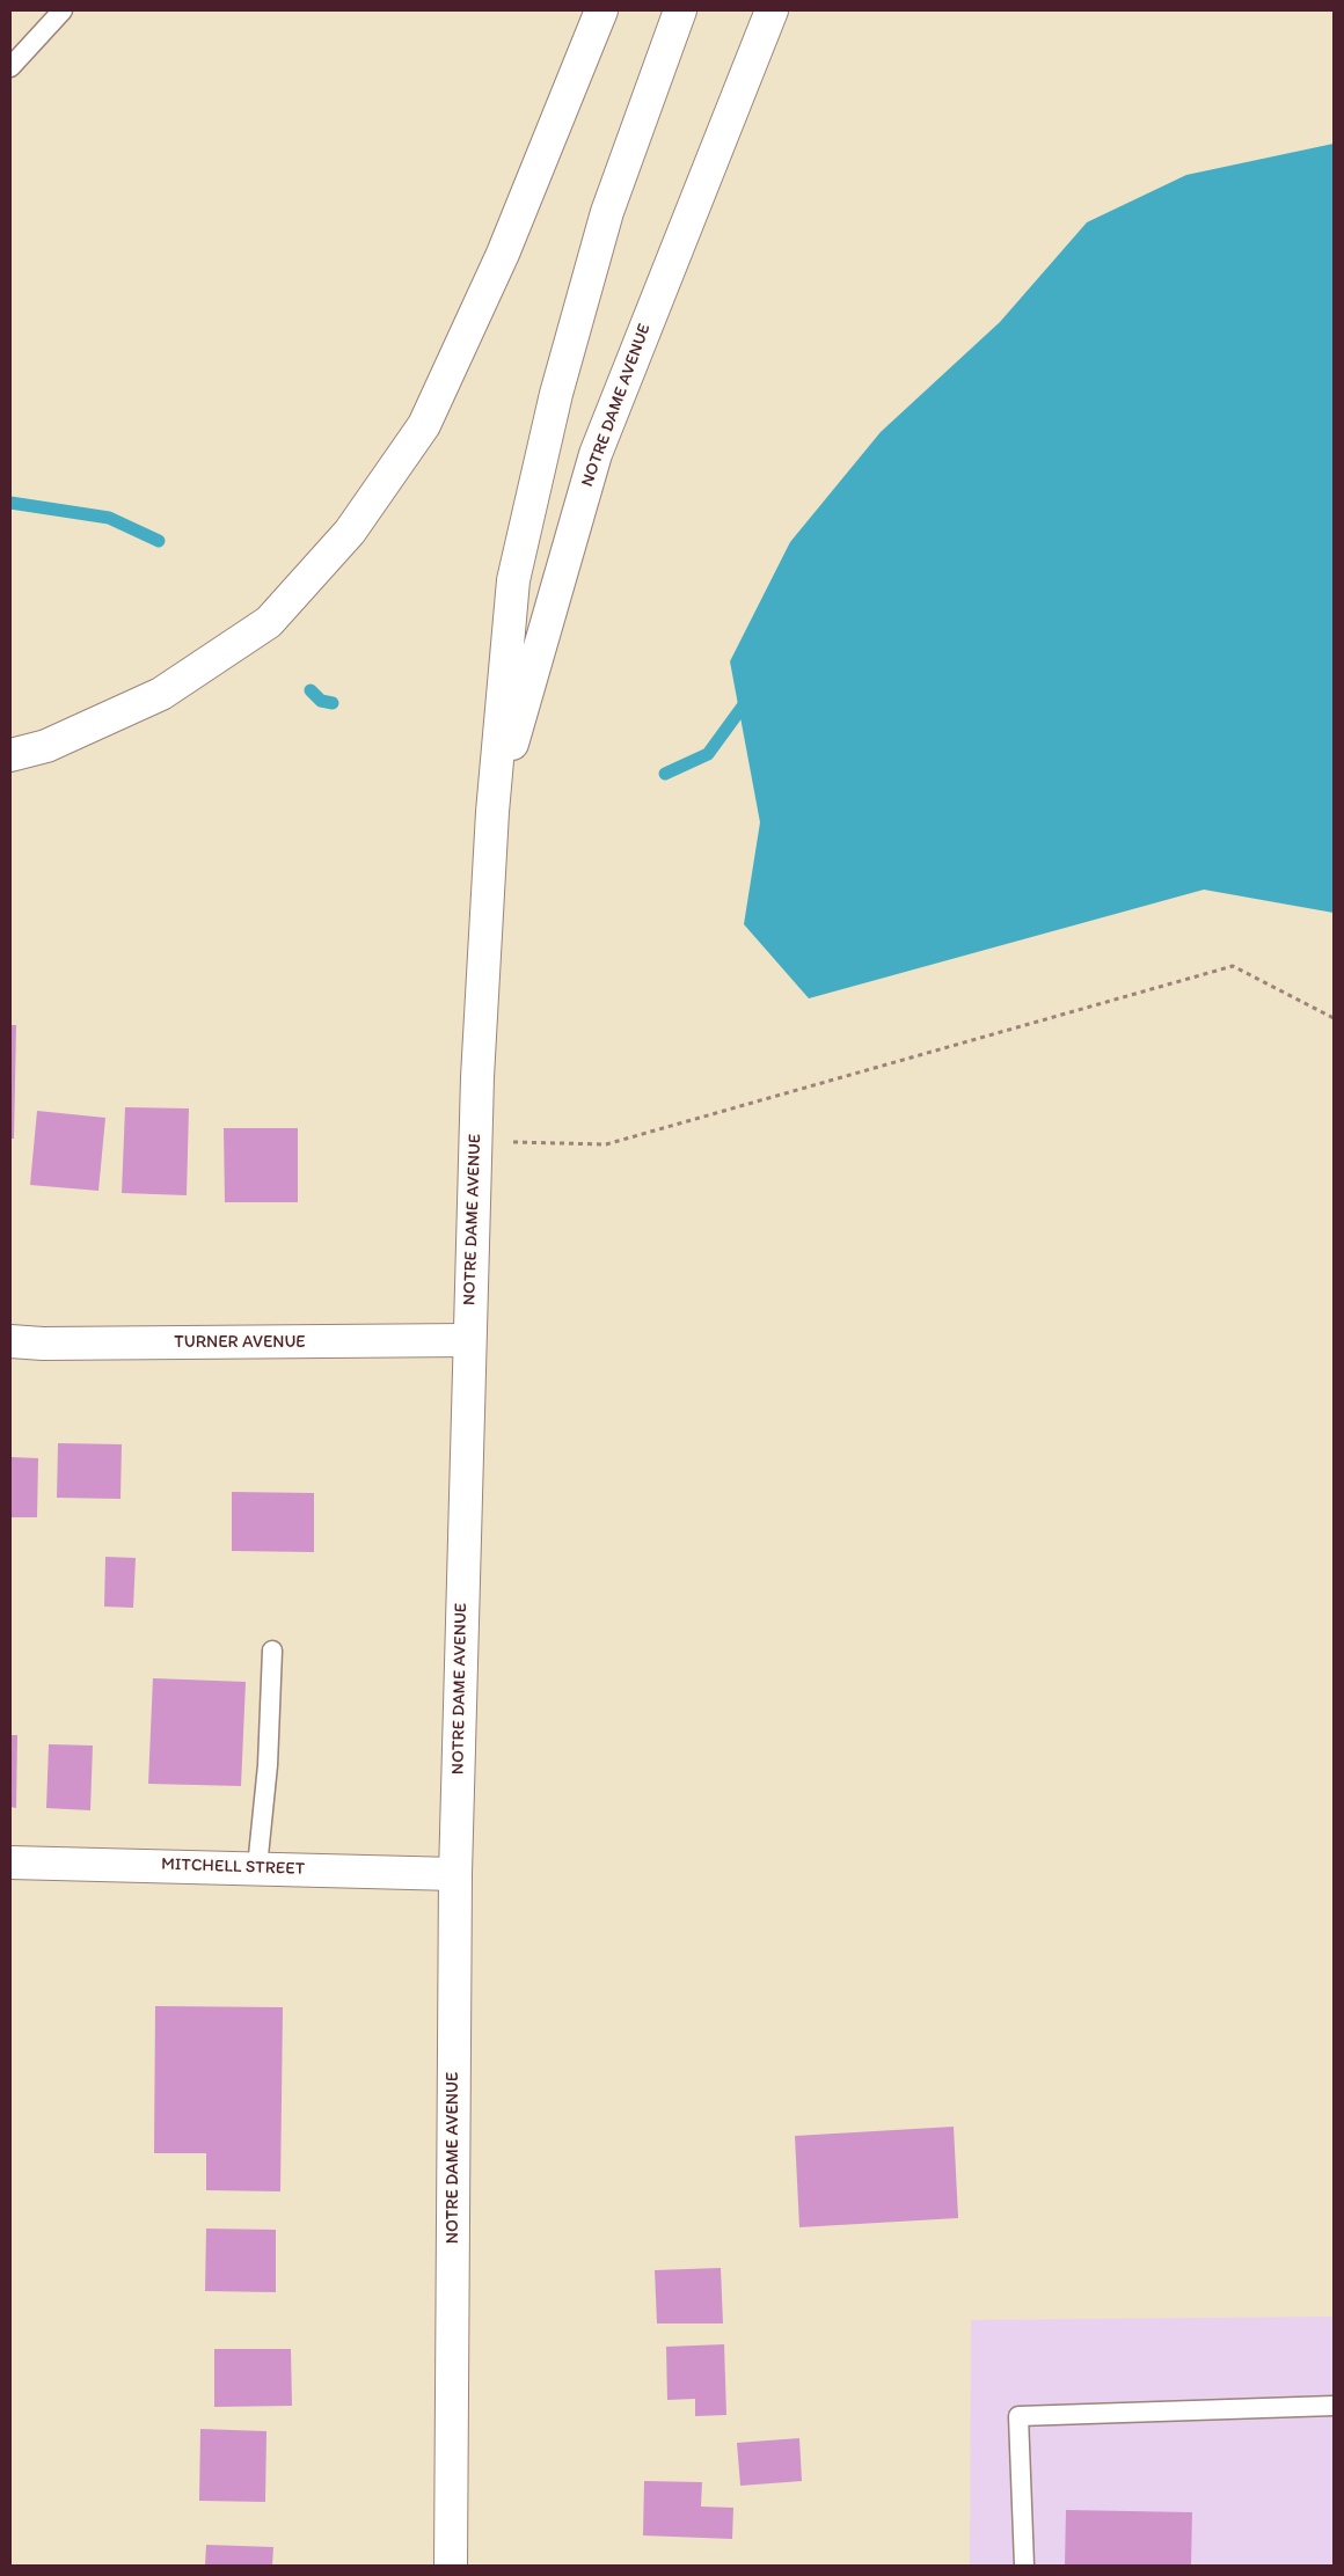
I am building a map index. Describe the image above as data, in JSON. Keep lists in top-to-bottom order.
{
  "streets": {
    "main road": ["NOTRE DAME AVENUE", "TURNER AVENUE", "MITCHELL STREET"]
  },
  "crossings": [
    ["NOTRE DAME AVENUE", "TURNER AVENUE"],
    ["NOTRE DAME AVENUE", "MITCHELL STREET"]
  ]
}
